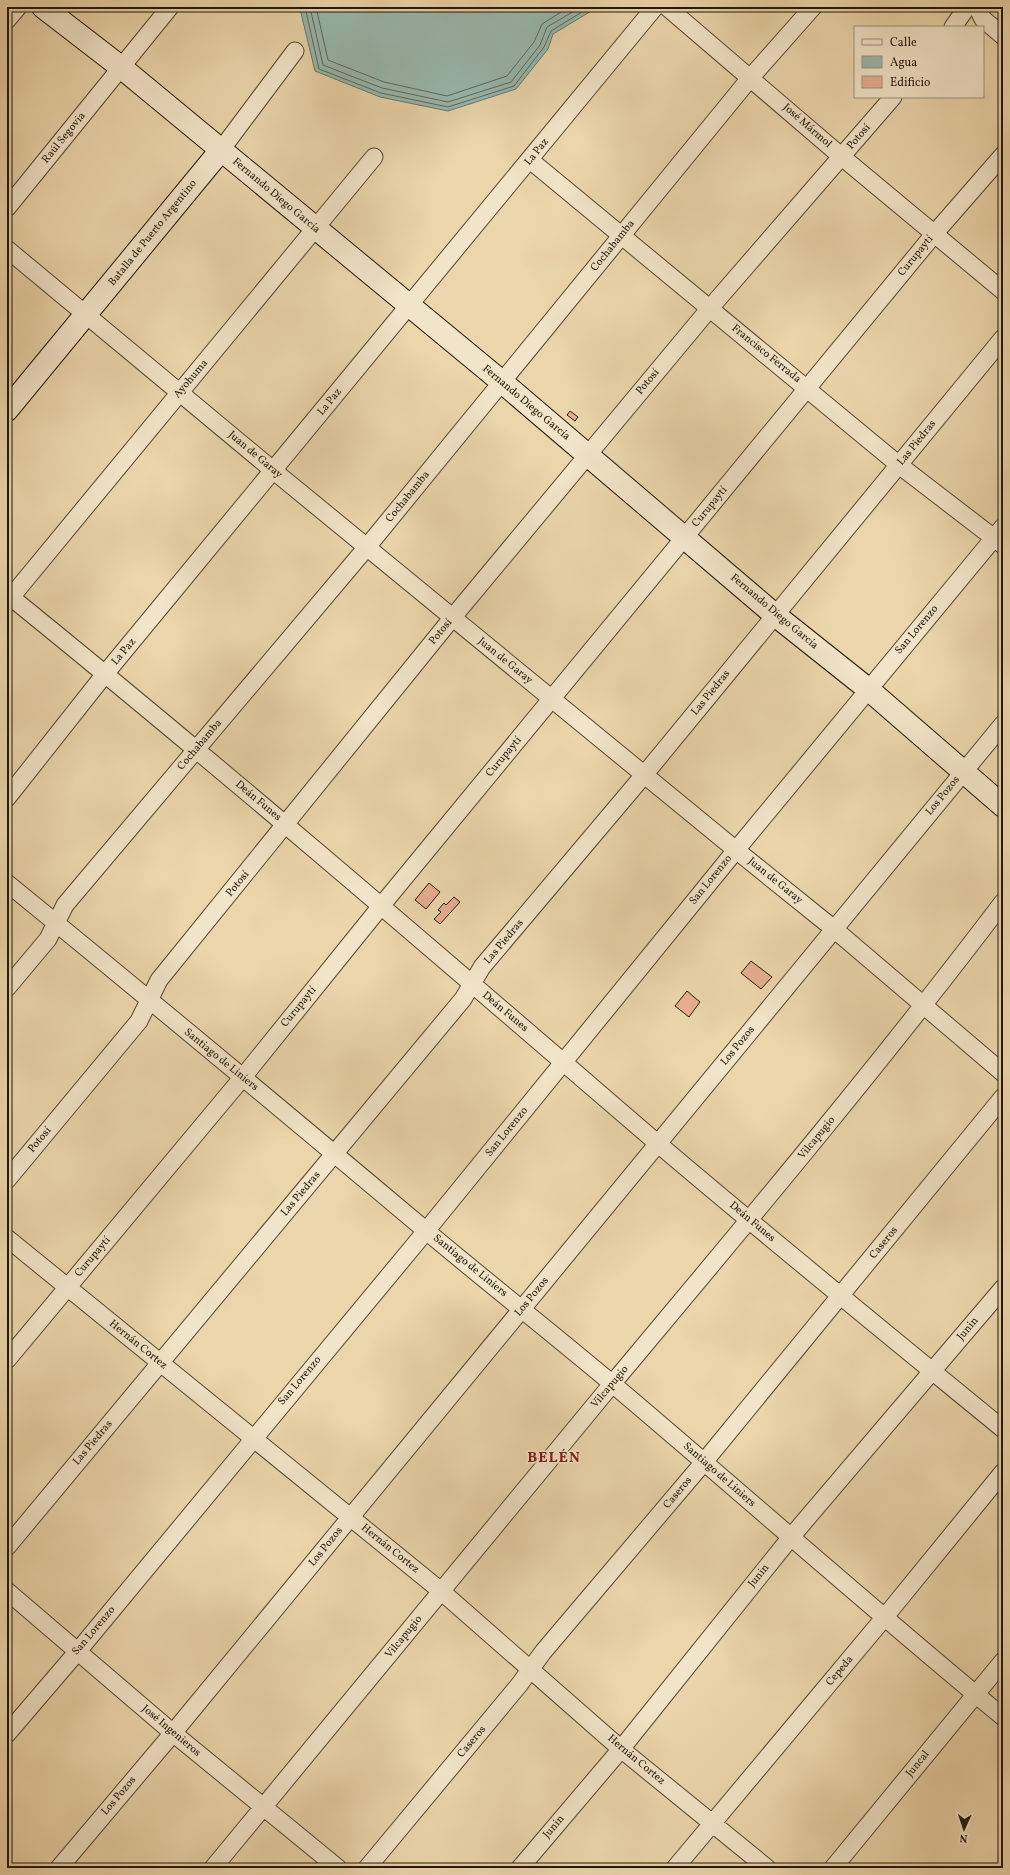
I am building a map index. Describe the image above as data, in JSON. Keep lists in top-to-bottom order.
{
  "streets": {
    "main road": ["Fernando Diego García", "Batalla de Puerto Argentino"],
    "street": [
      "José Mármol",
      "Potosí",
      "Raúl Segovia",
      "La Paz",
      "Cochabamba",
      "Curupaytí",
      "Francisco Ferrada",
      "Ayohuma",
      "Las Piedras",
      "Juan de Garay",
      "San Lorenzo",
      "Los Pozos",
      "Deán Funes",
      "Santiago de Liniers",
      "Vilcapugio",
      "Caseros",
      "Junin",
      "Hernán Cortez",
      "Cepeda",
      "José Ingenieros",
      "Juncal"
    ]
  },
  "crossings": [
    ["José Mármol", "Potosí"],
    ["José Mármol", "Cochabamba"],
    ["José Mármol", "Curupaytí"],
    ["Potosí", "Fernando Diego García"],
    ["Potosí", "Francisco Ferrada"],
    ["Potosí", "Juan de Garay"],
    ["Potosí", "Deán Funes"],
    ["Potosí", "Santiago de Liniers"],
    ["Raúl Segovia", "Fernando Diego García"],
    ["La Paz", "Fernando Diego García"],
    ["La Paz", "Francisco Ferrada"],
    ["La Paz", "Juan de Garay"],
    ["La Paz", "Deán Funes"],
    ["Fernando Diego García", "Batalla de Puerto Argentino"],
    ["Fernando Diego García", "Cochabamba"],
    ["Fernando Diego García", "Curupaytí"],
    ["Fernando Diego García", "Ayohuma"],
    ["Fernando Diego García", "Las Piedras"],
    ["Fernando Diego García", "San Lorenzo"],
    ["Fernando Diego García", "Los Pozos"],
    ["Batalla de Puerto Argentino", "Juan de Garay"],
    ["Cochabamba", "Francisco Ferrada"],
    ["Cochabamba", "Juan de Garay"],
    ["Cochabamba", "Deán Funes"],
    ["Cochabamba", "Santiago de Liniers"],
    ["Curupaytí", "Francisco Ferrada"],
    ["Curupaytí", "Juan de Garay"],
    ["Curupaytí", "Deán Funes"],
    ["Curupaytí", "Santiago de Liniers"],
    ["Curupaytí", "Hernán Cortez"],
    ["Francisco Ferrada", "Las Piedras"],
    ["Francisco Ferrada", "San Lorenzo"],
    ["Ayohuma", "Juan de Garay"],
    ["Ayohuma", "Deán Funes"],
    ["Las Piedras", "Juan de Garay"],
    ["Las Piedras", "Deán Funes"],
    ["Las Piedras", "Santiago de Liniers"],
    ["Las Piedras", "Hernán Cortez"],
    ["Juan de Garay", "San Lorenzo"],
    ["Juan de Garay", "Los Pozos"],
    ["Juan de Garay", "Vilcapugio"],
    ["San Lorenzo", "Deán Funes"],
    ["San Lorenzo", "Santiago de Liniers"],
    ["San Lorenzo", "Hernán Cortez"],
    ["San Lorenzo", "José Ingenieros"],
    ["Los Pozos", "Deán Funes"],
    ["Los Pozos", "Santiago de Liniers"],
    ["Los Pozos", "Hernán Cortez"],
    ["Los Pozos", "José Ingenieros"],
    ["Deán Funes", "Vilcapugio"],
    ["Deán Funes", "Caseros"],
    ["Deán Funes", "Junin"],
    ["Santiago de Liniers", "Vilcapugio"],
    ["Santiago de Liniers", "Caseros"],
    ["Santiago de Liniers", "Junin"],
    ["Santiago de Liniers", "Cepeda"],
    ["Santiago de Liniers", "Juncal"],
    ["Vilcapugio", "Hernán Cortez"],
    ["Vilcapugio", "José Ingenieros"],
    ["Caseros", "Hernán Cortez"],
    ["Junin", "Hernán Cortez"],
    ["Hernán Cortez", "Cepeda"]
  ],
  "districts": ["BELÉN"],
  "legend": ["Calle", "Agua", "Edificio"],
  "north": "bottom"
}
